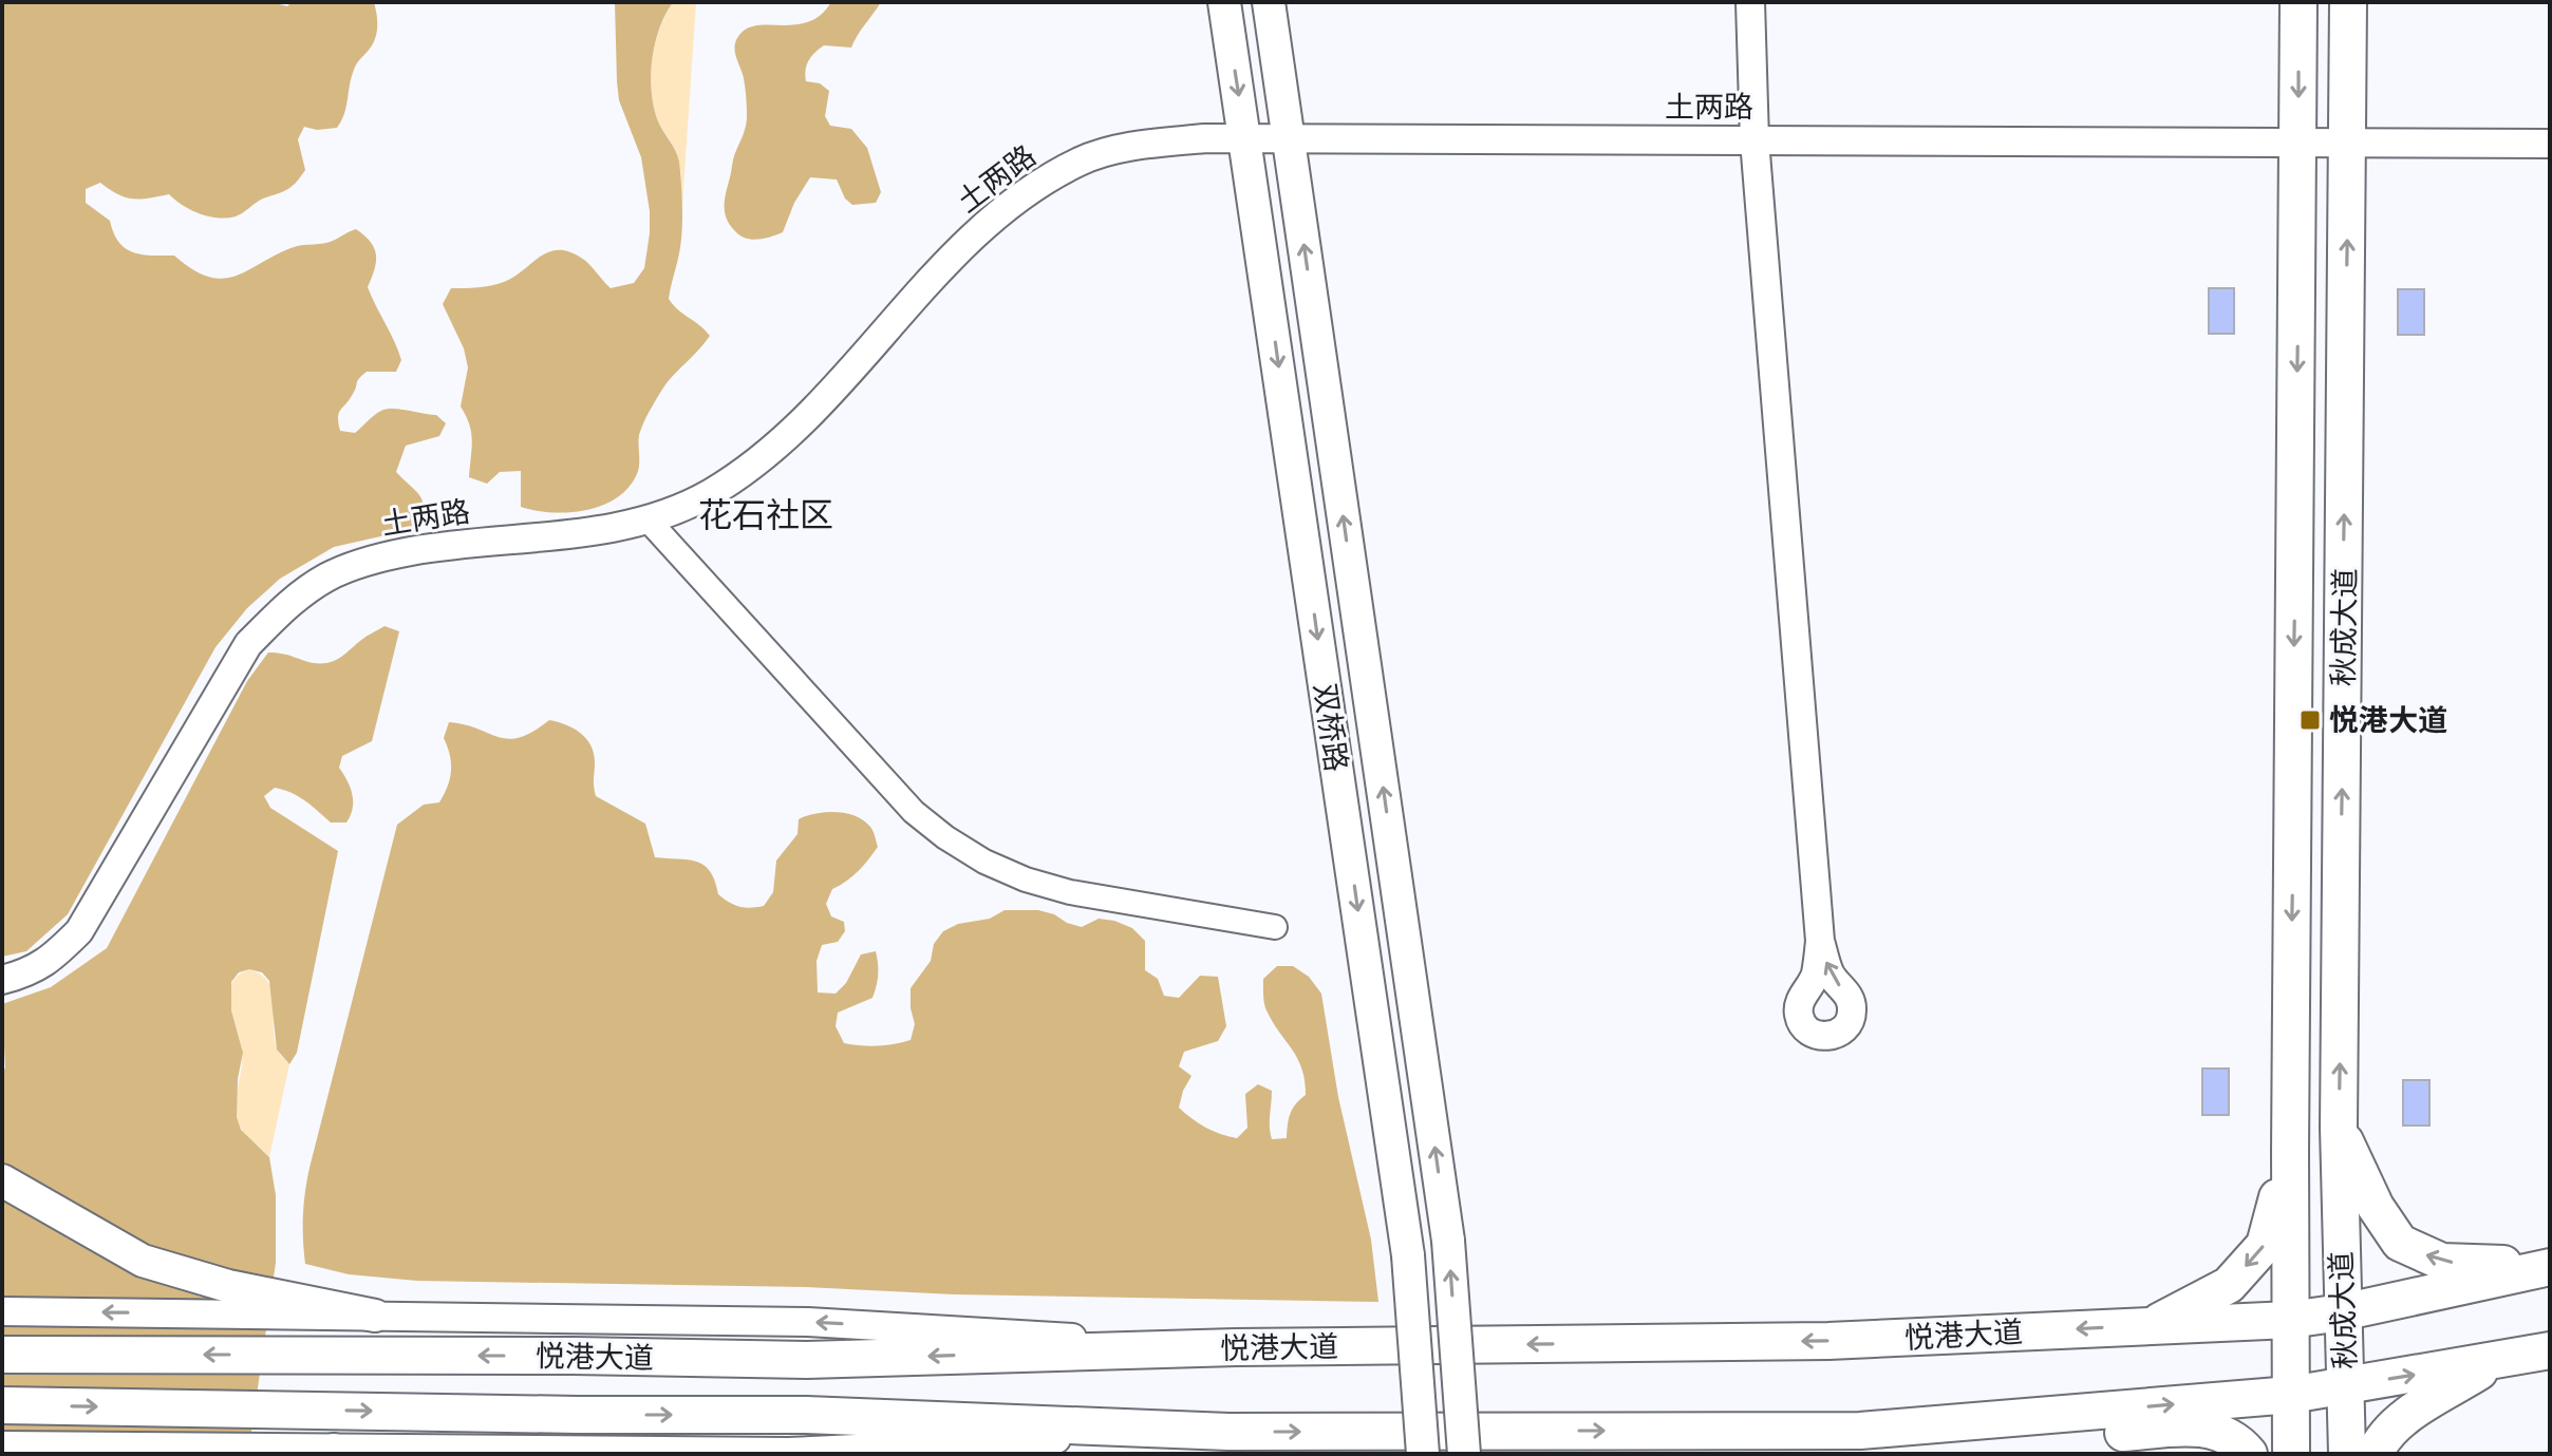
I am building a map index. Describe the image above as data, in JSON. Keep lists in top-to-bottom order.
{
  "streets": {
    "main road": ["秋成大道", "双桥路", "悦港大道"],
    "street": ["土两路"]
  },
  "crossings": [
    ["土两路", "秋成大道"],
    ["土两路", "双桥路"],
    ["秋成大道", "悦港大道"]
  ],
  "districts": ["花石社区"],
  "places": {
    "transit": ["悦港大道"]
  }
}
